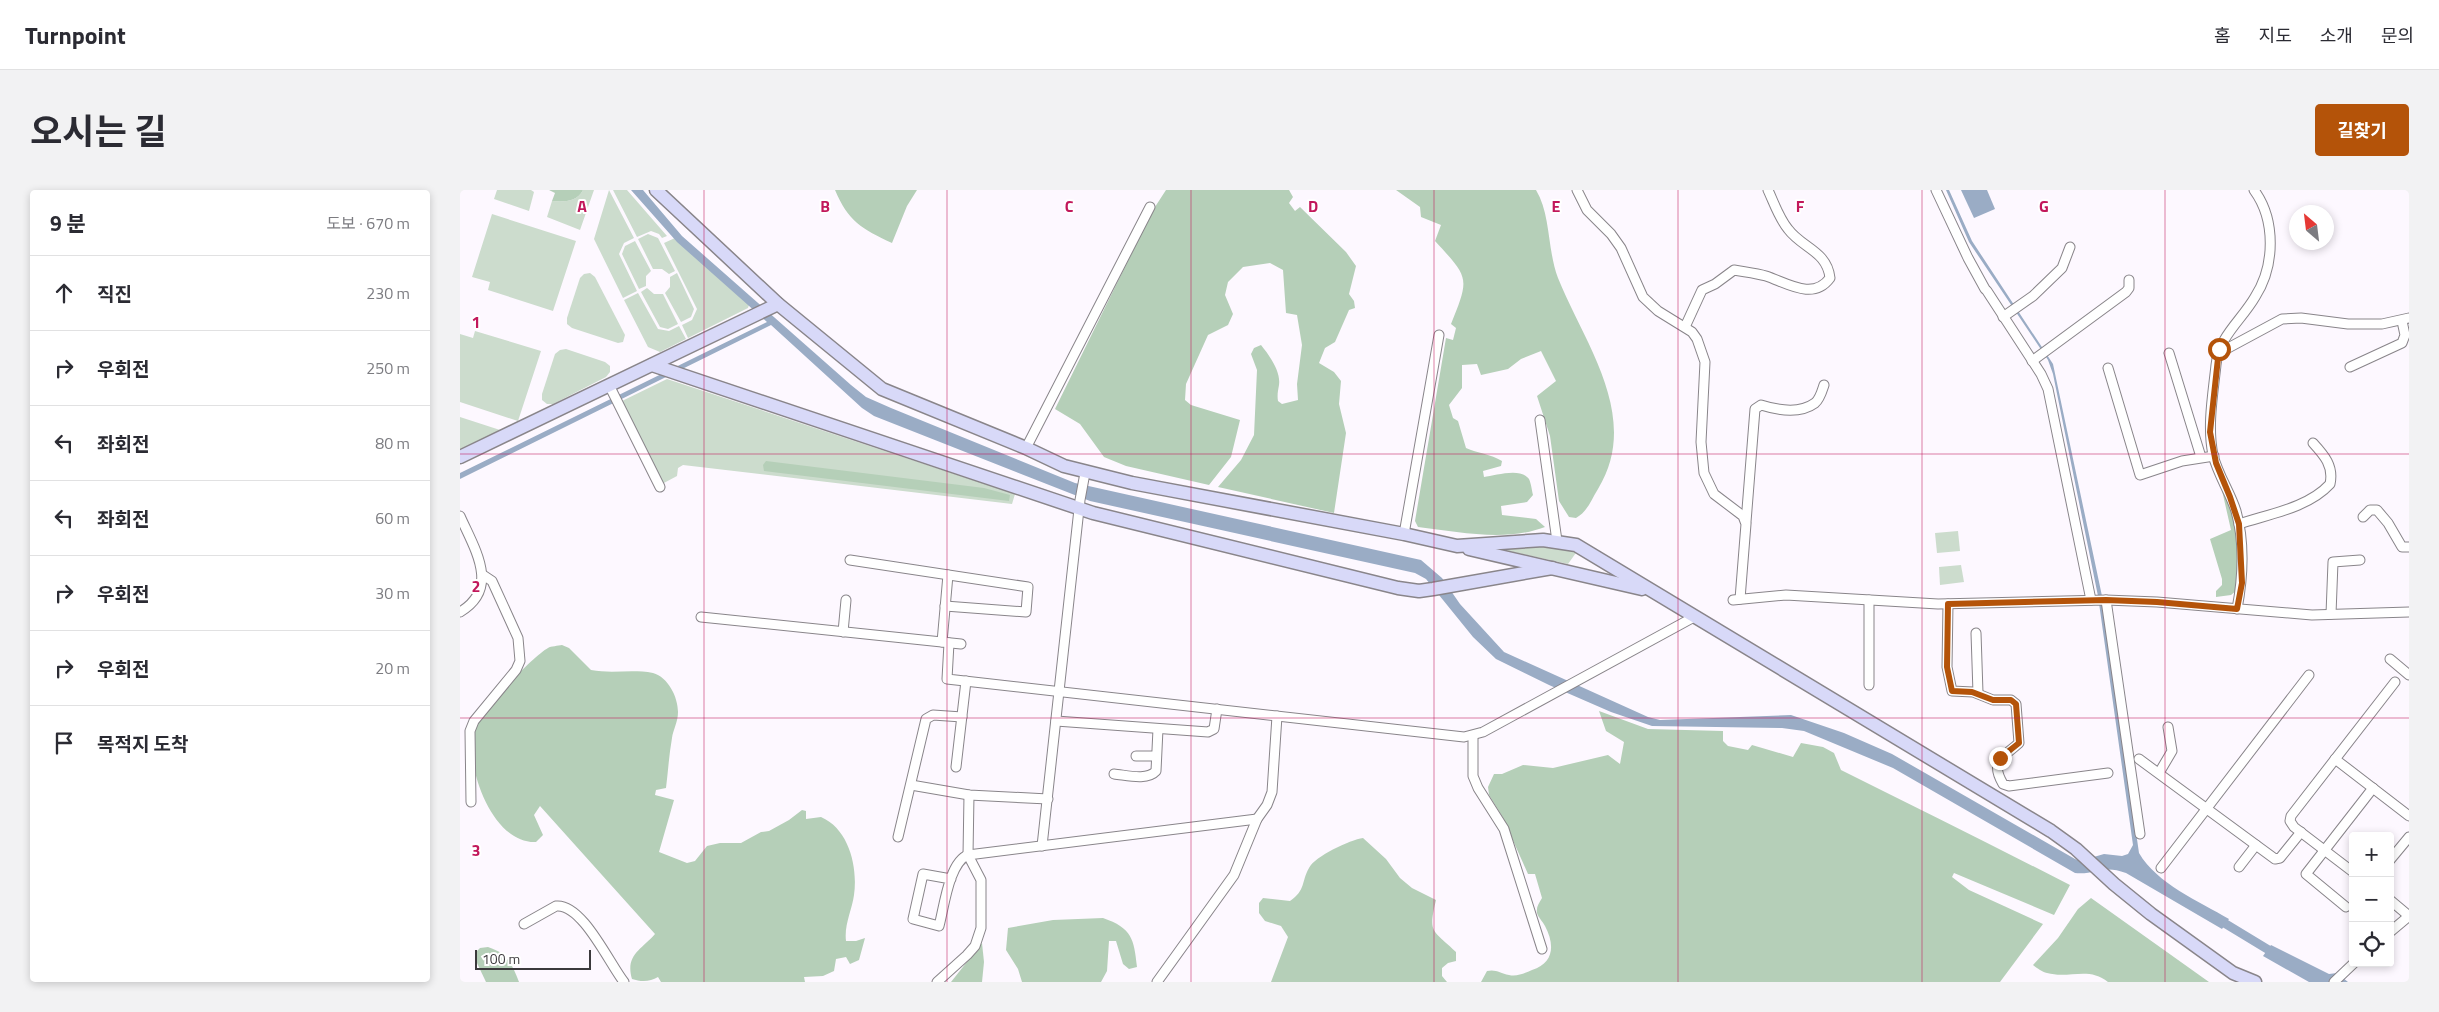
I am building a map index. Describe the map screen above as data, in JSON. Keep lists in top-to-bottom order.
{
  "scale_bar": "100 m",
  "north": "top left",
  "page": {
    "header": "Turnpoint",
    "nav": [
      "홈",
      "지도",
      "소개",
      "문의"
    ],
    "title": "오시는 길",
    "buttons": "길찾기",
    "heading": ["9 분", "도보 · 670 m"],
    "list": [
      ["직진", "230 m"],
      ["우회전", "250 m"],
      ["좌회전", "80 m"],
      ["좌회전", "60 m"],
      ["우회전", "30 m"],
      ["우회전", "20 m"],
      "목적지 도착"
    ],
    "map_buttons": ["+", "−"],
    "scale": "100 m"
  },
  "grid": {
    "columns": [
      "A",
      "B",
      "C",
      "D",
      "E",
      "F",
      "G"
    ],
    "rows": ["1", "2", "3"]
  }
}
